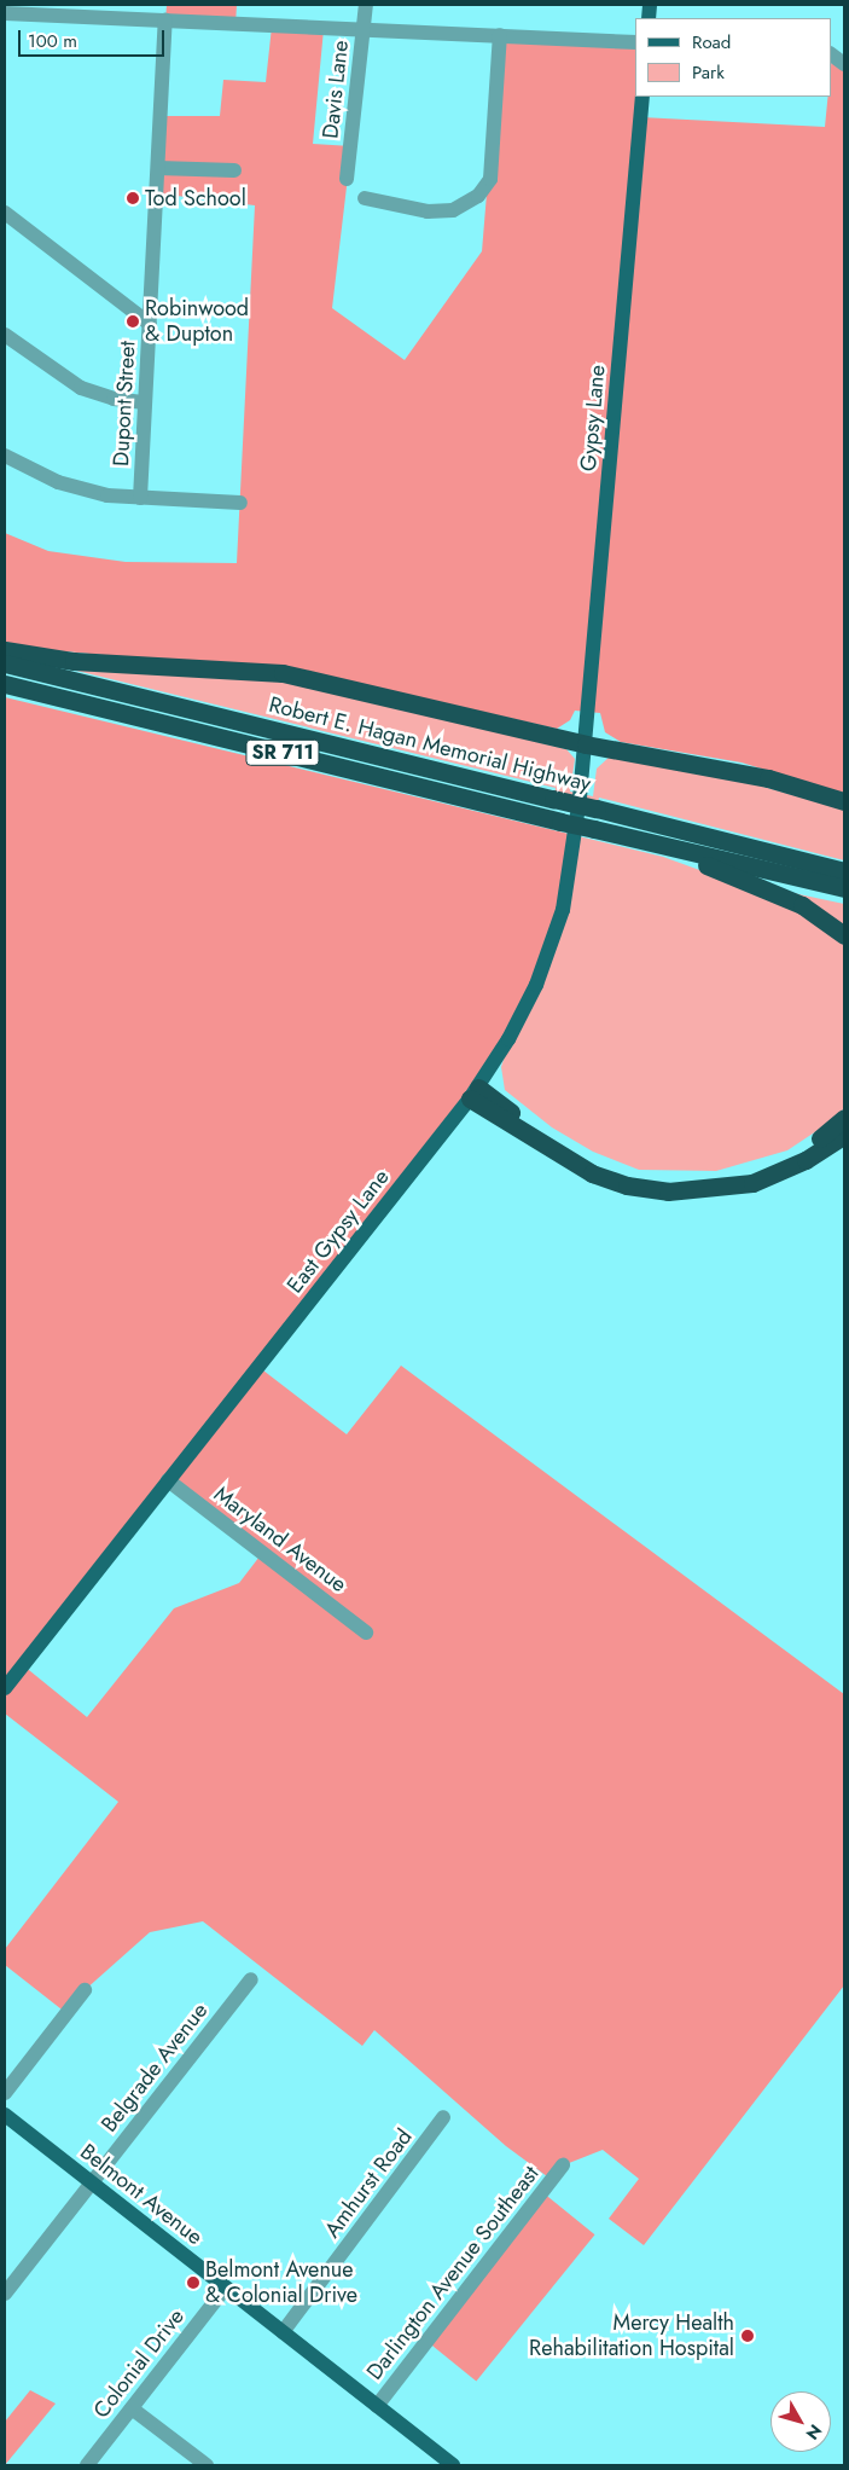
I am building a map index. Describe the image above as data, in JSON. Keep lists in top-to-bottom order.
{
  "streets": {
    "highway": ["Robert E. Hagan Memorial Highway", "SR 711"],
    "main road": ["Gypsy Lane", "East Gypsy Lane", "Belmont Avenue"],
    "street": [
      "Davis Lane",
      "Dupont Street",
      "Maryland Avenue",
      "Belgrade Avenue",
      "Amhurst Road",
      "Darlington Avenue Southeast",
      "Colonial Drive"
    ]
  },
  "crossings": [
    ["Gypsy Lane", "East Gypsy Lane"],
    ["East Gypsy Lane", "Maryland Avenue"],
    ["Belgrade Avenue", "Belmont Avenue"],
    ["Amhurst Road", "Belmont Avenue"],
    ["Belmont Avenue", "Darlington Avenue Southeast"],
    ["Belmont Avenue", "Colonial Drive"]
  ],
  "places": [
    "Tod School",
    "Robinwood & Dupton",
    "Belmont Avenue & Colonial Drive",
    "Mercy Health Rehabilitation Hospital"
  ],
  "legend": ["Road", "Park"],
  "scale_bar": "100 m",
  "north": "bottom right"
}
